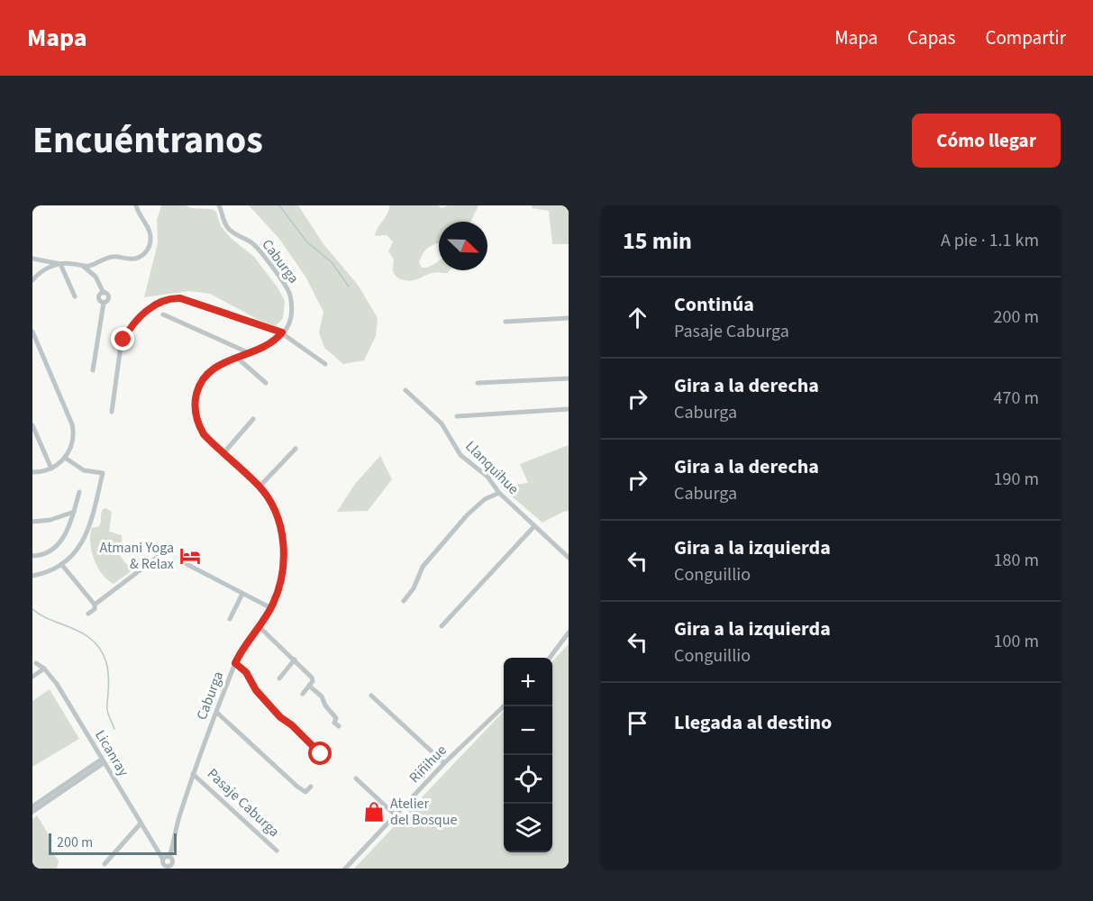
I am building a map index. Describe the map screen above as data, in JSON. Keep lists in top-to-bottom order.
{
  "streets": {
    "street": [
      "Caburga",
      "Llanquihue",
      "Licanray",
      "Riñihue",
      "Pasaje Caburga"
    ]
  },
  "crossings": [
    ["Caburga", "Licanray"],
    ["Caburga", "Pasaje Caburga"]
  ],
  "places": {
    "hotel": ["Atmani Yoga & Relax"],
    "shop": ["Atelier del Bosque"]
  },
  "scale_bar": "200 m",
  "north": "bottom right",
  "page": {
    "header": "Mapa",
    "nav": ["Mapa", "Capas", "Compartir"],
    "title": "Encuéntranos",
    "buttons": "Cómo llegar",
    "heading": ["15 min", "A pie · 1.1 km"],
    "list": [
      ["Continúa", "Pasaje Caburga", "200 m"],
      ["Gira a la derecha", "Caburga", "470 m"],
      ["Gira a la derecha", "Caburga", "190 m"],
      ["Gira a la izquierda", "Conguillio", "180 m"],
      ["Gira a la izquierda", "Conguillio", "100 m"],
      "Llegada al destino"
    ],
    "map_buttons": ["+", "−"],
    "scale": "200 m"
  }
}
